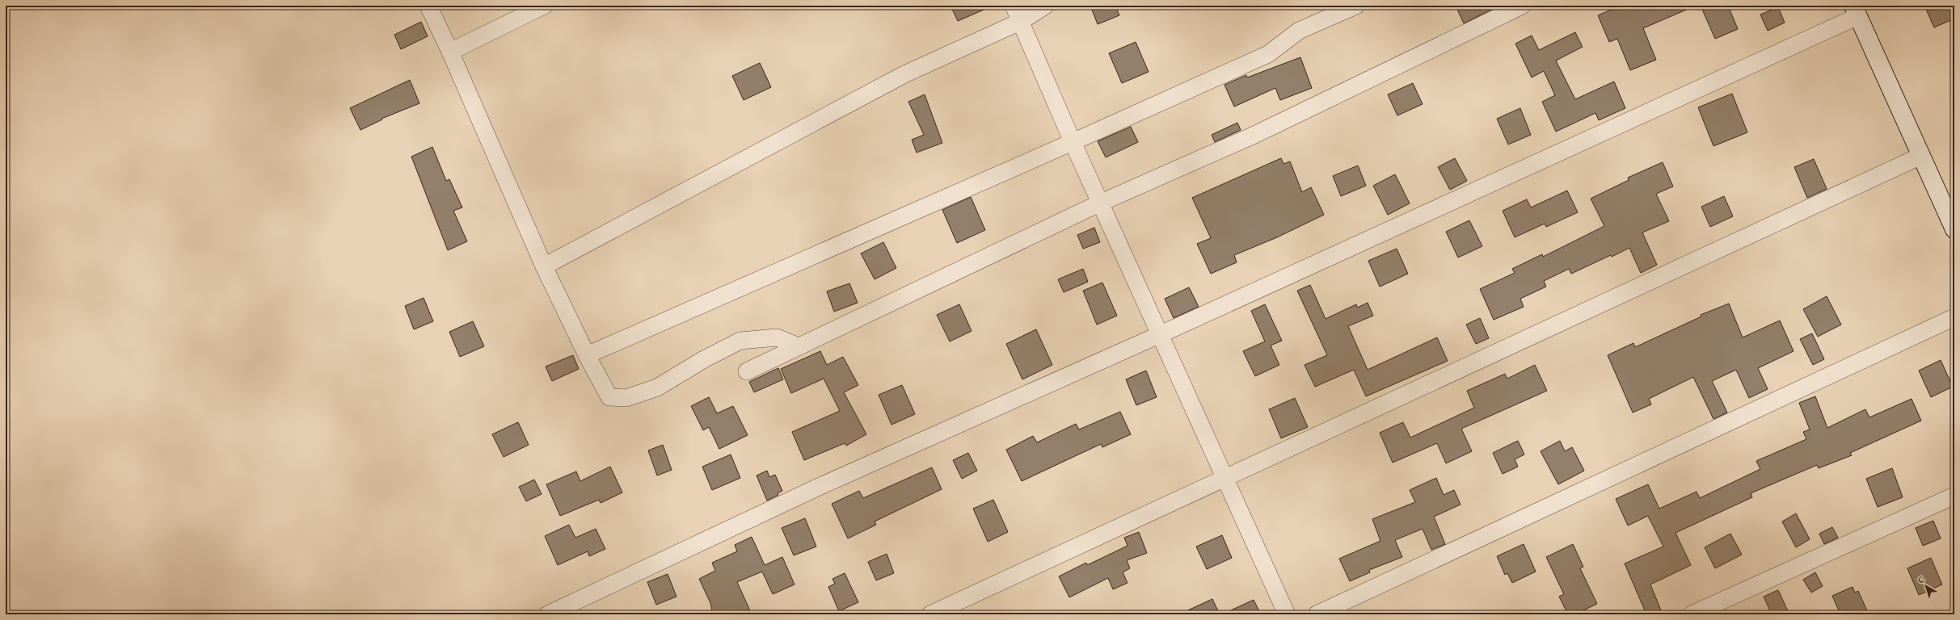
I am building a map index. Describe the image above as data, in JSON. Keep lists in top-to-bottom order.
{
  "north": "top left"
}
